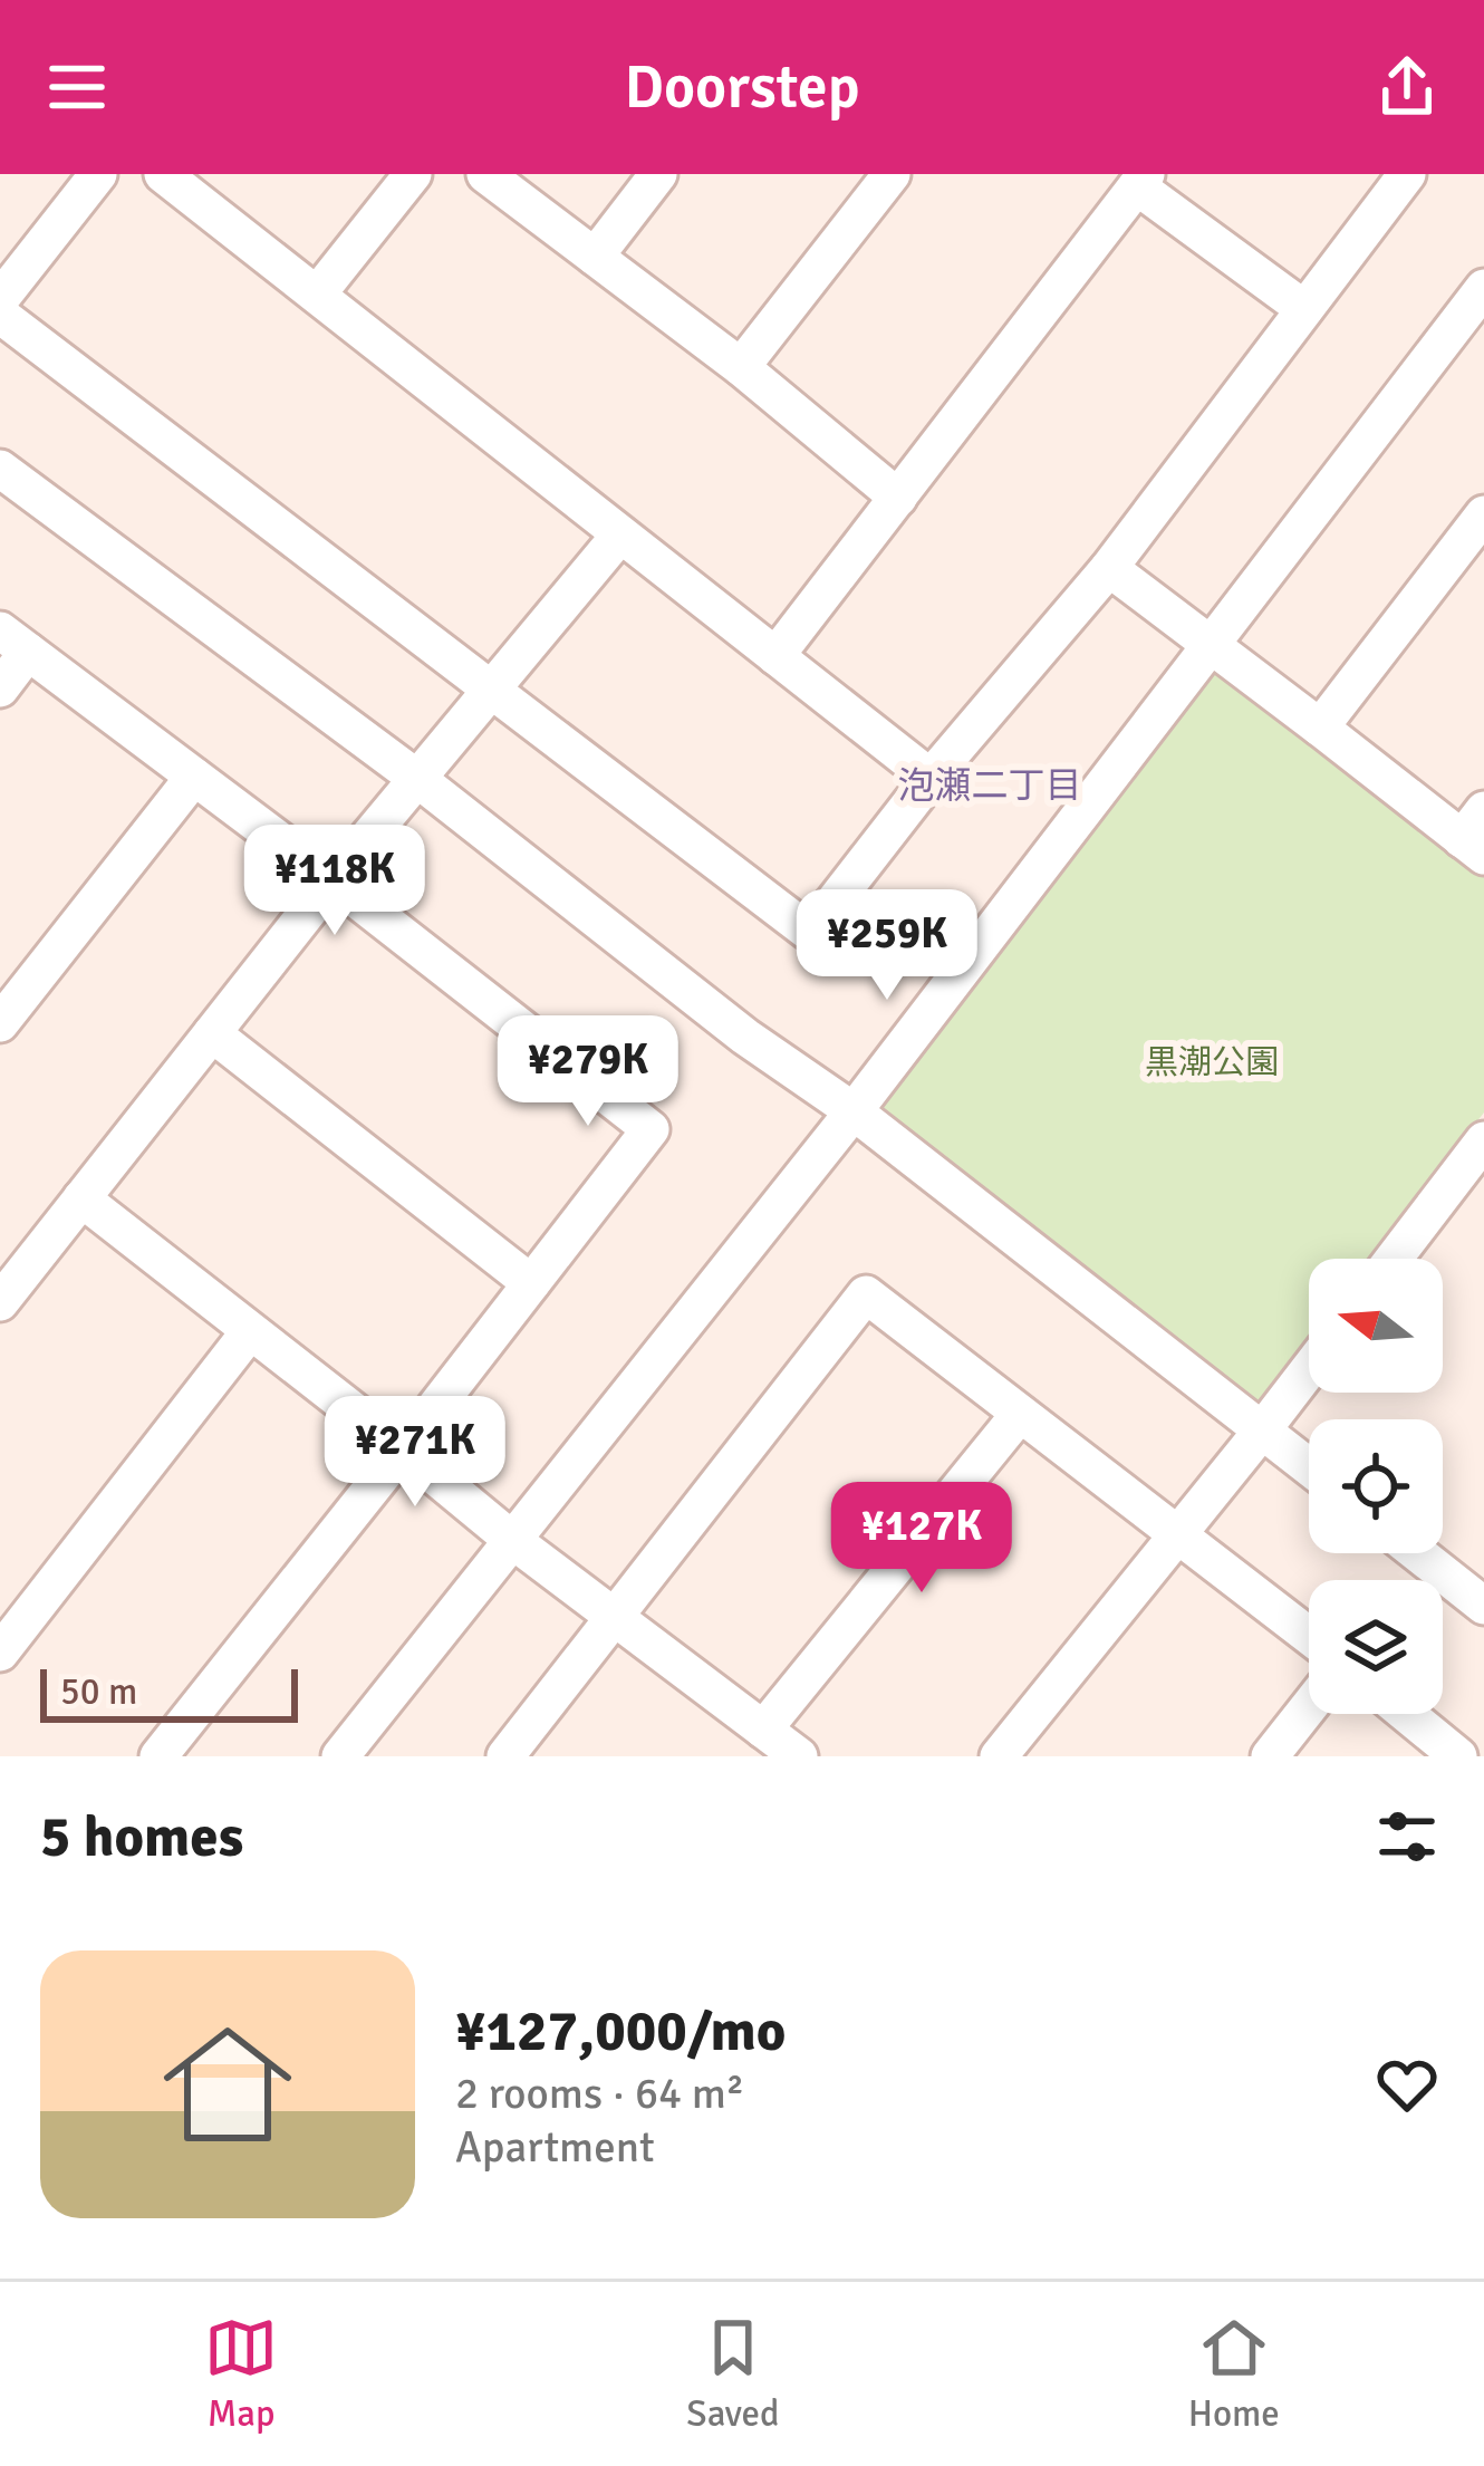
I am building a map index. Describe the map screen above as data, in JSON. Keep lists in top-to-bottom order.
{
  "districts": ["泡瀬二丁目"],
  "parks": ["黒潮公園"],
  "scale_bar": "50 m",
  "north": "left",
  "page": {
    "header": "Doorstep",
    "price": [
      "¥118K",
      "¥259K",
      "¥279K",
      "¥271K",
      "¥127K"
    ],
    "scale": "50 m",
    "heading": "5 homes",
    "list": [
      {
        "name": "¥127,000/mo",
        "note": "2 rooms · 64 m² · Apartment"
      }
    ],
    "tabs": ["Map", "Saved", "Home"]
  }
}
